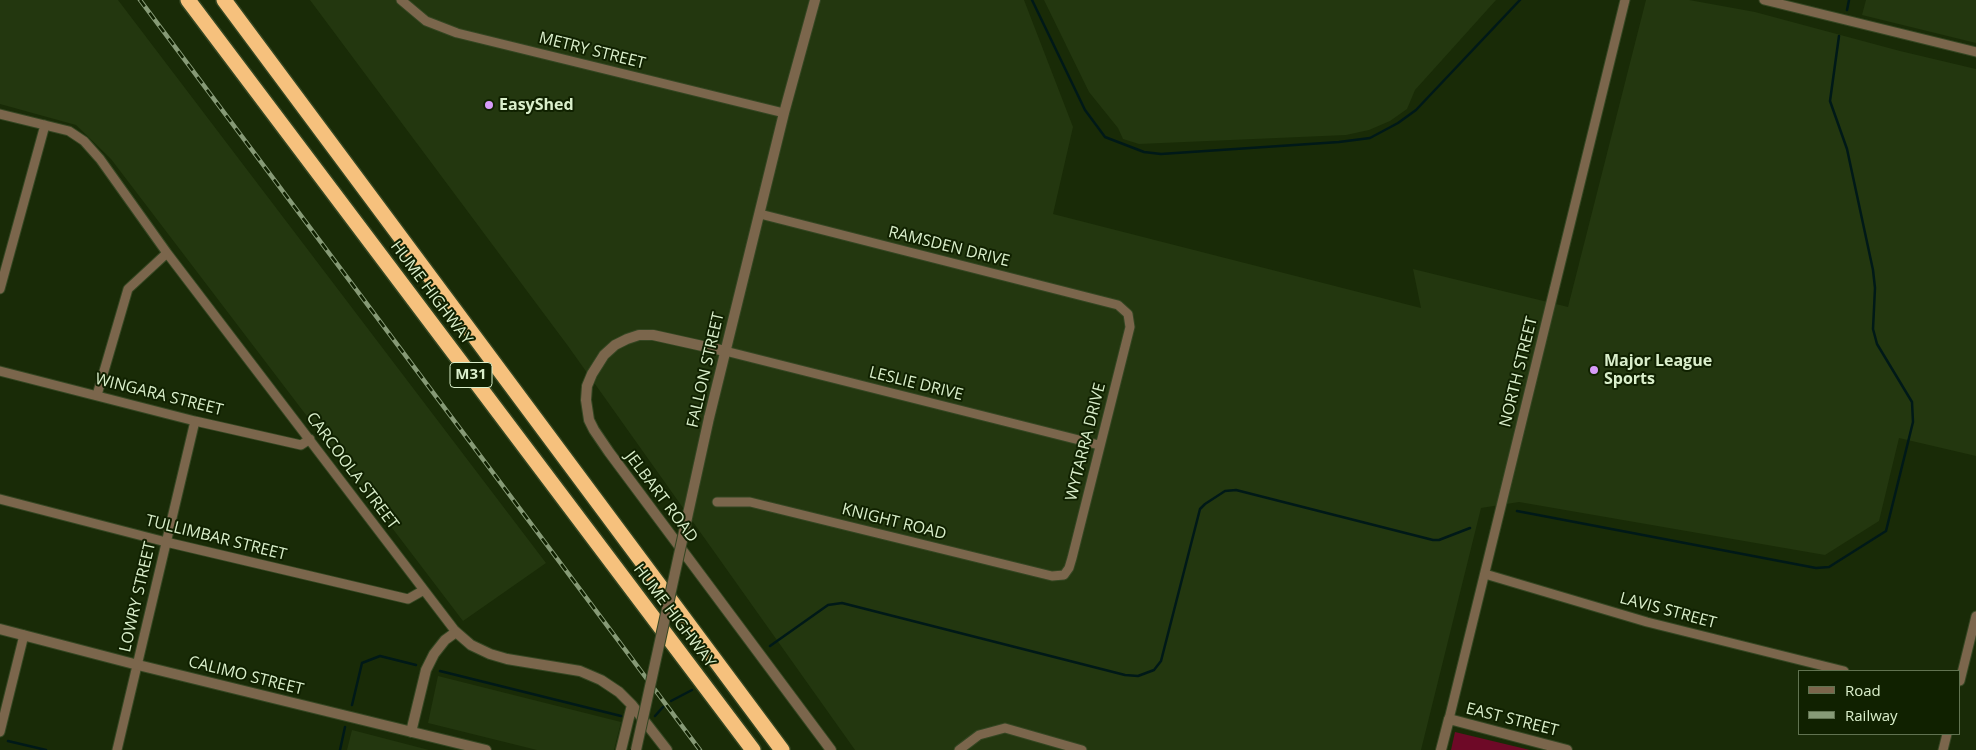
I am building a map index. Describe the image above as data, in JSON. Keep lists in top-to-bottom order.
{
  "streets": {
    "highway": ["HUME HIGHWAY", "M31"],
    "street": [
      "METRY STREET",
      "RAMSDEN DRIVE",
      "FALLON STREET",
      "NORTH STREET",
      "LESLIE DRIVE",
      "WINGARA STREET",
      "WYTARRA DRIVE",
      "CARCOOLA STREET",
      "JELBART ROAD",
      "KNIGHT ROAD",
      "TULLIMBAR STREET",
      "LOWRY STREET",
      "LAVIS STREET",
      "CALIMO STREET",
      "EAST STREET"
    ]
  },
  "crossings": [
    ["METRY STREET", "FALLON STREET"],
    ["RAMSDEN DRIVE", "FALLON STREET"],
    ["RAMSDEN DRIVE", "WYTARRA DRIVE"],
    ["FALLON STREET", "LESLIE DRIVE"],
    ["FALLON STREET", "JELBART ROAD"],
    ["NORTH STREET", "LAVIS STREET"],
    ["NORTH STREET", "EAST STREET"],
    ["LESLIE DRIVE", "WYTARRA DRIVE"],
    ["LESLIE DRIVE", "JELBART ROAD"],
    ["WINGARA STREET", "CARCOOLA STREET"],
    ["WINGARA STREET", "LOWRY STREET"],
    ["WYTARRA DRIVE", "KNIGHT ROAD"],
    ["CARCOOLA STREET", "TULLIMBAR STREET"],
    ["TULLIMBAR STREET", "LOWRY STREET"],
    ["LOWRY STREET", "CALIMO STREET"]
  ],
  "places": ["EasyShed", "Major League Sports"],
  "legend": ["Road", "Railway"]
}
